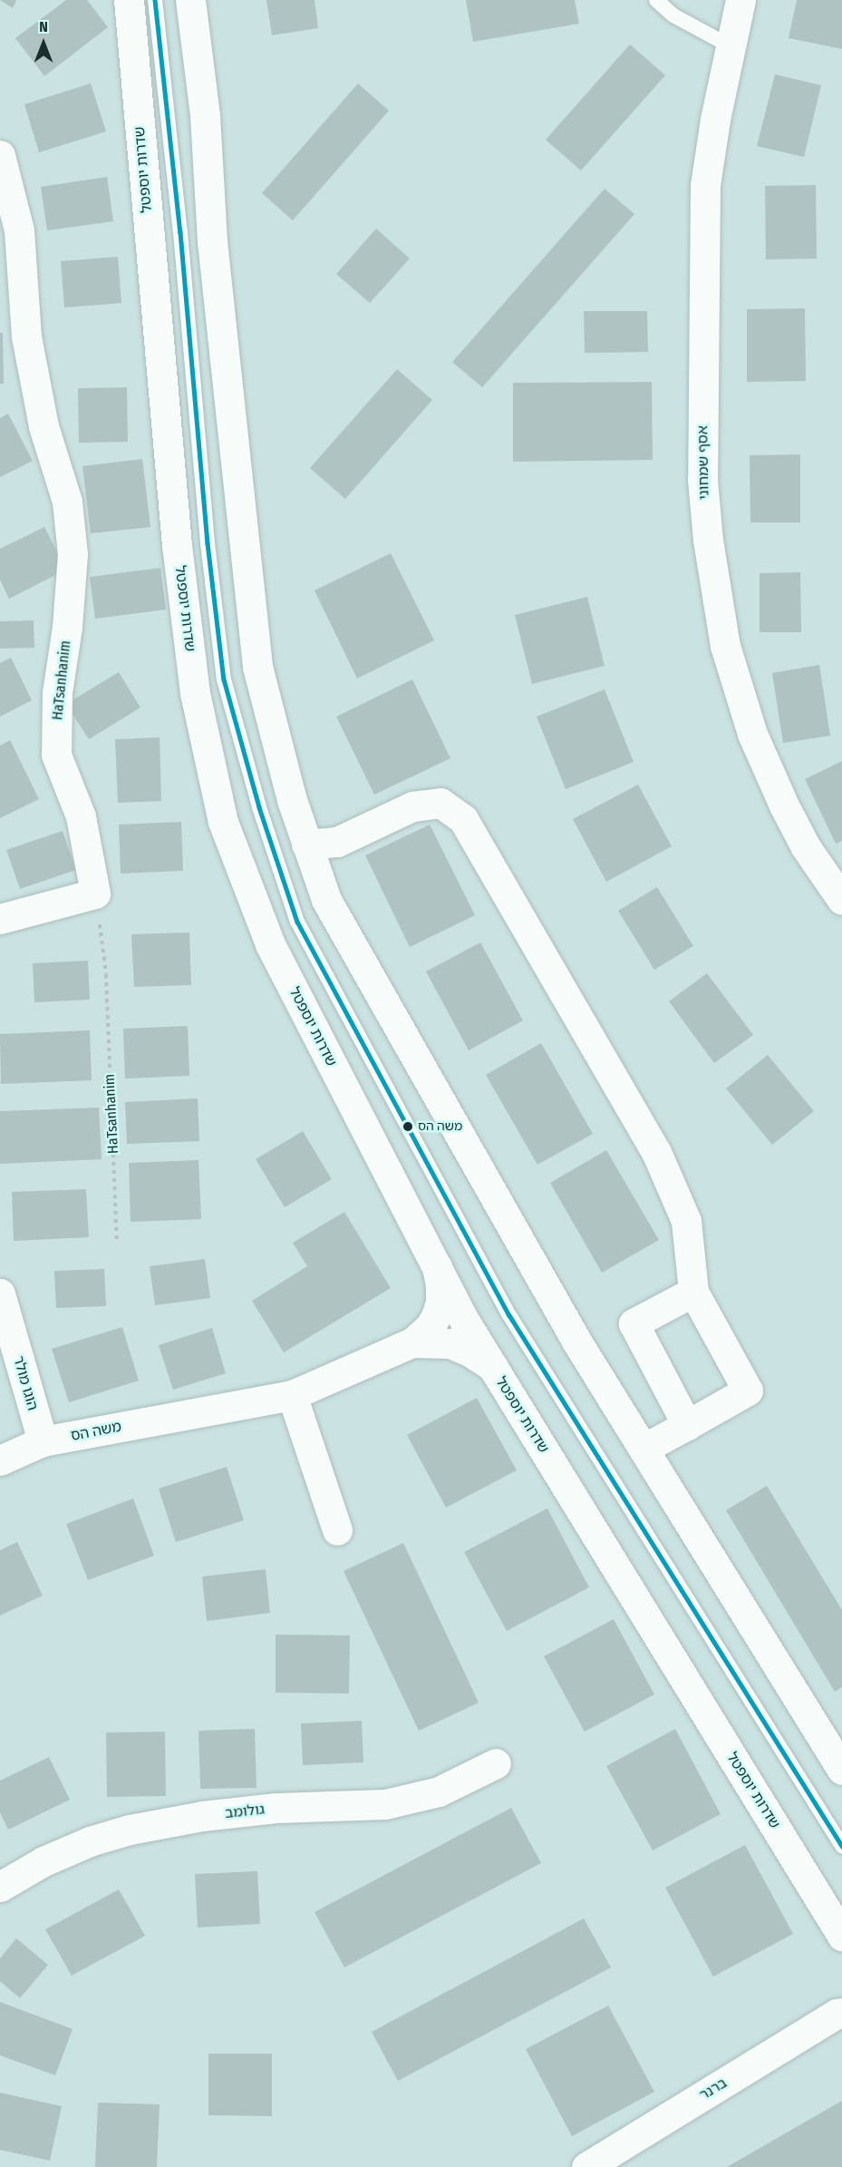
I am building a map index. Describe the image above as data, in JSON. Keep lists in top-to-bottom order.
{
  "streets": {
    "street": [
      "שדרות יוספטל",
      "אסף שמחוני",
      "HaTsanhanim",
      "הוגו מולר",
      "משה הס",
      "גולומב",
      "ברנר"
    ]
  },
  "crossings": [
    ["שדרות יוספטל", "משה הס"],
    ["הוגו מולר", "משה הס"]
  ],
  "places": ["משה הס"],
  "north": "top"
}
